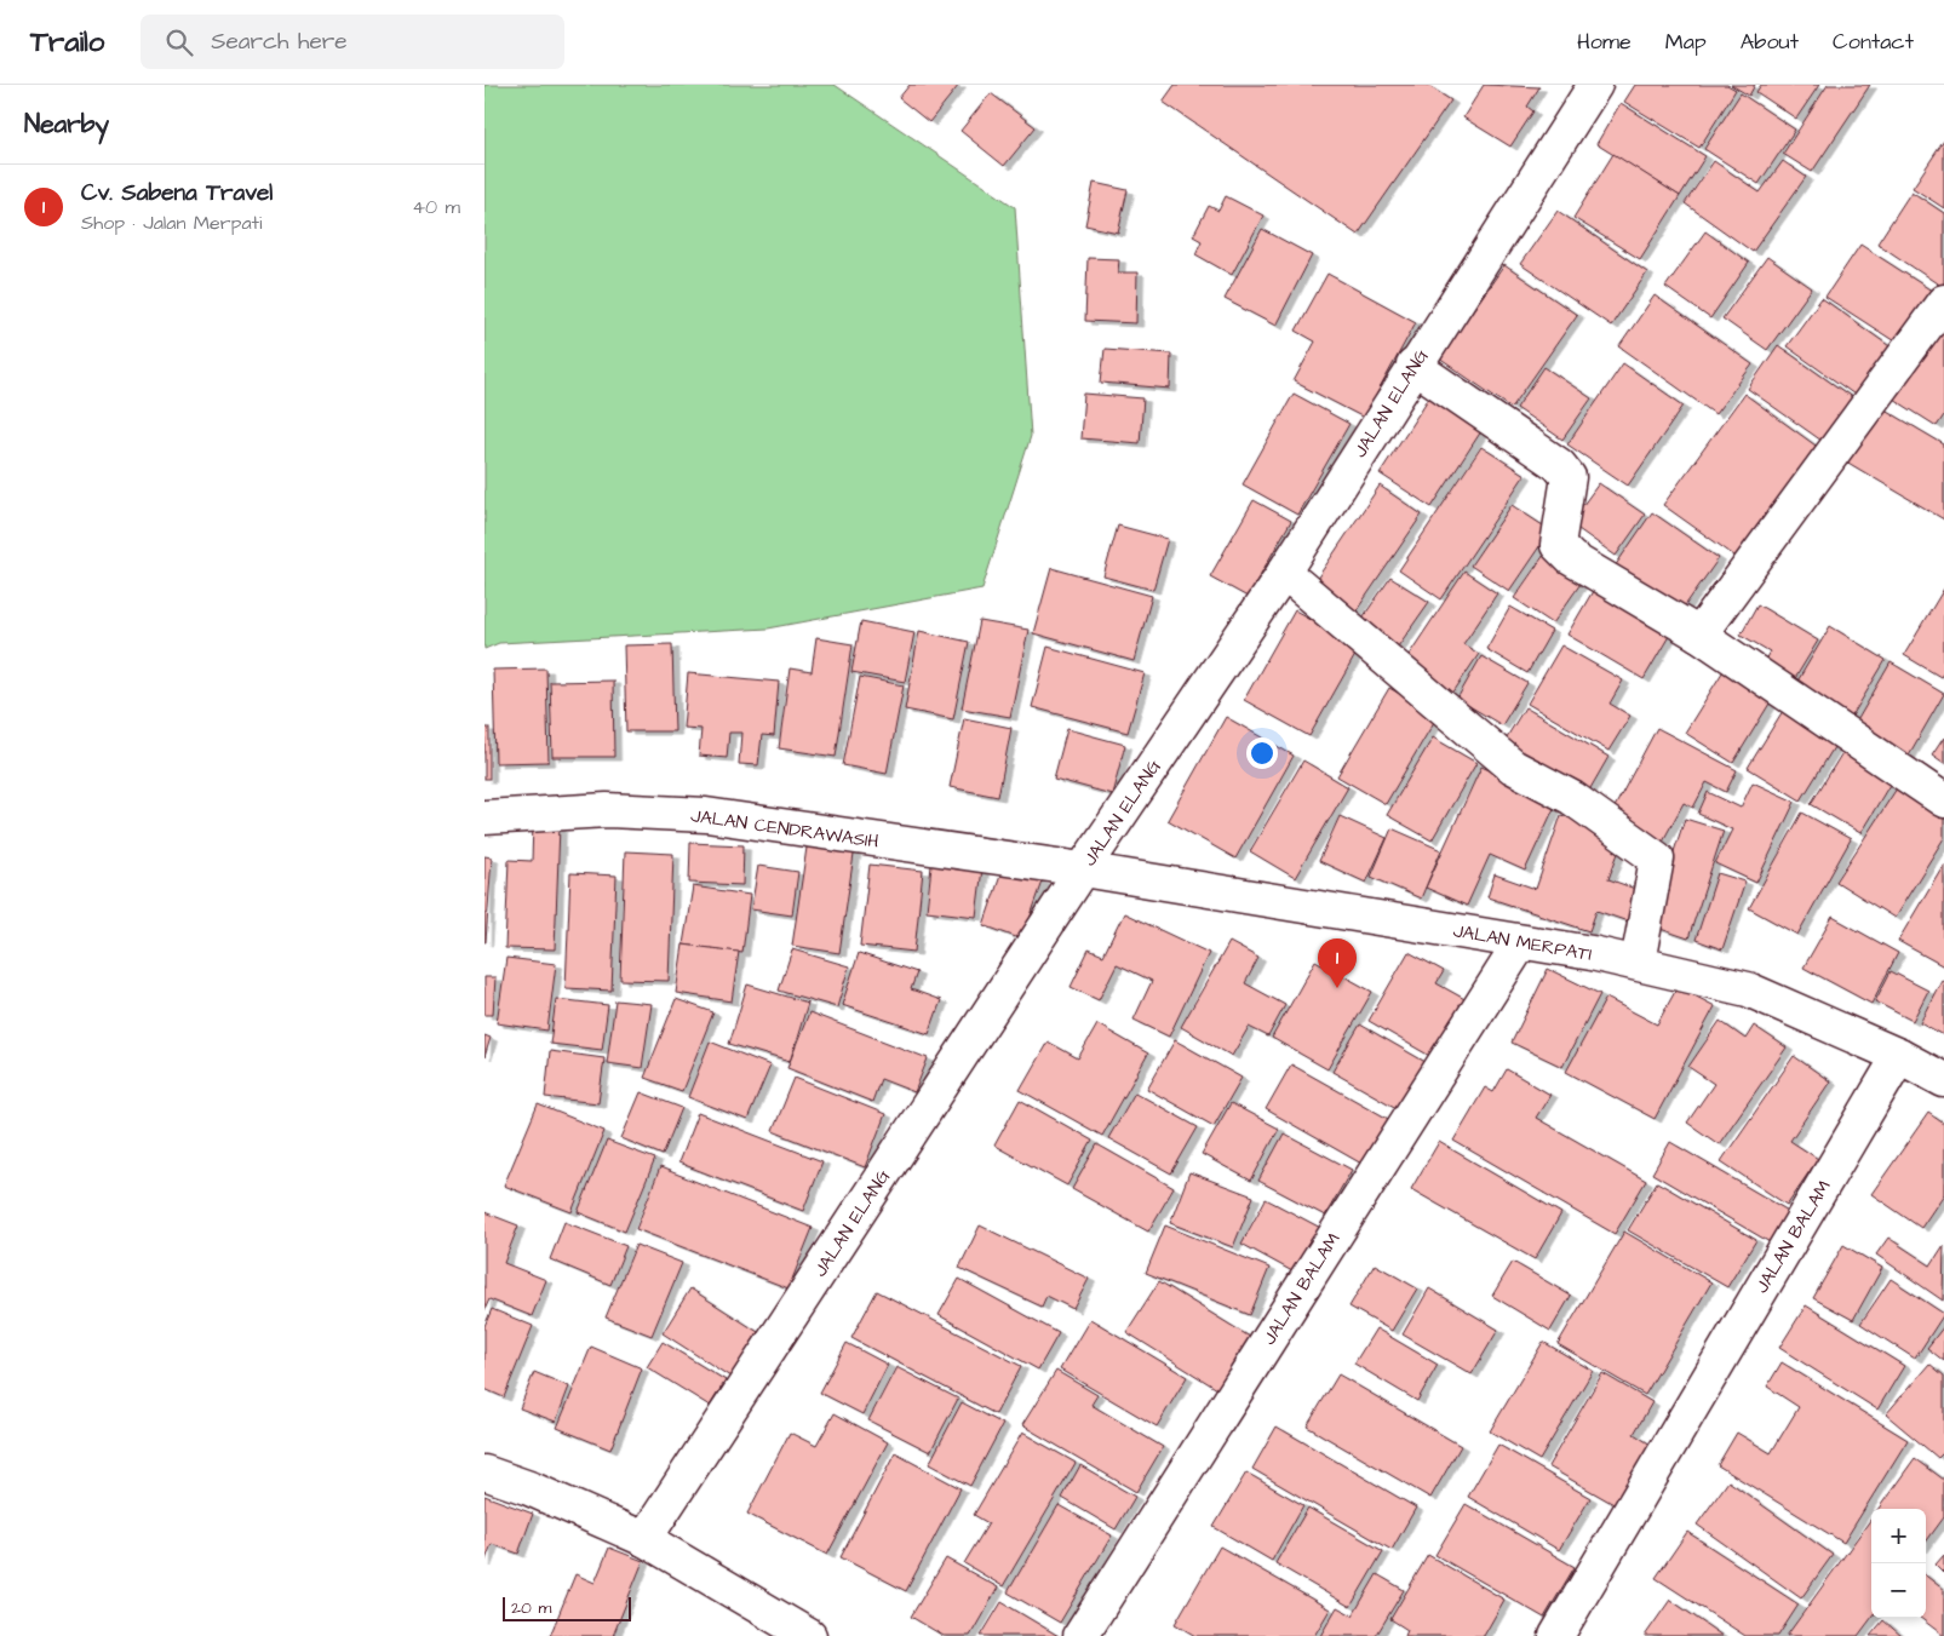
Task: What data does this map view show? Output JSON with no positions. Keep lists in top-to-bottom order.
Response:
{
  "streets": {
    "street": [
      "JALAN ELANG",
      "JALAN CENDRAWASIH",
      "JALAN MERPATI",
      "JALAN BALAM"
    ]
  },
  "crossings": [
    ["JALAN ELANG", "JALAN CENDRAWASIH"],
    ["JALAN ELANG", "JALAN MERPATI"],
    ["JALAN CENDRAWASIH", "JALAN MERPATI"],
    ["JALAN MERPATI", "JALAN BALAM"]
  ],
  "scale_bar": "20 m",
  "page": {
    "header": "Trailo",
    "search": "Search here",
    "nav": [
      "Home",
      "Map",
      "About",
      "Contact"
    ],
    "heading": "Nearby",
    "list": [
      {
        "mark": "1",
        "name": "Cv. Sabena Travel",
        "note": "Shop · Jalan Merpati",
        "value": "40 m"
      }
    ],
    "pins": "1",
    "map_buttons": ["+", "−"],
    "scale": "20 m"
  }
}
